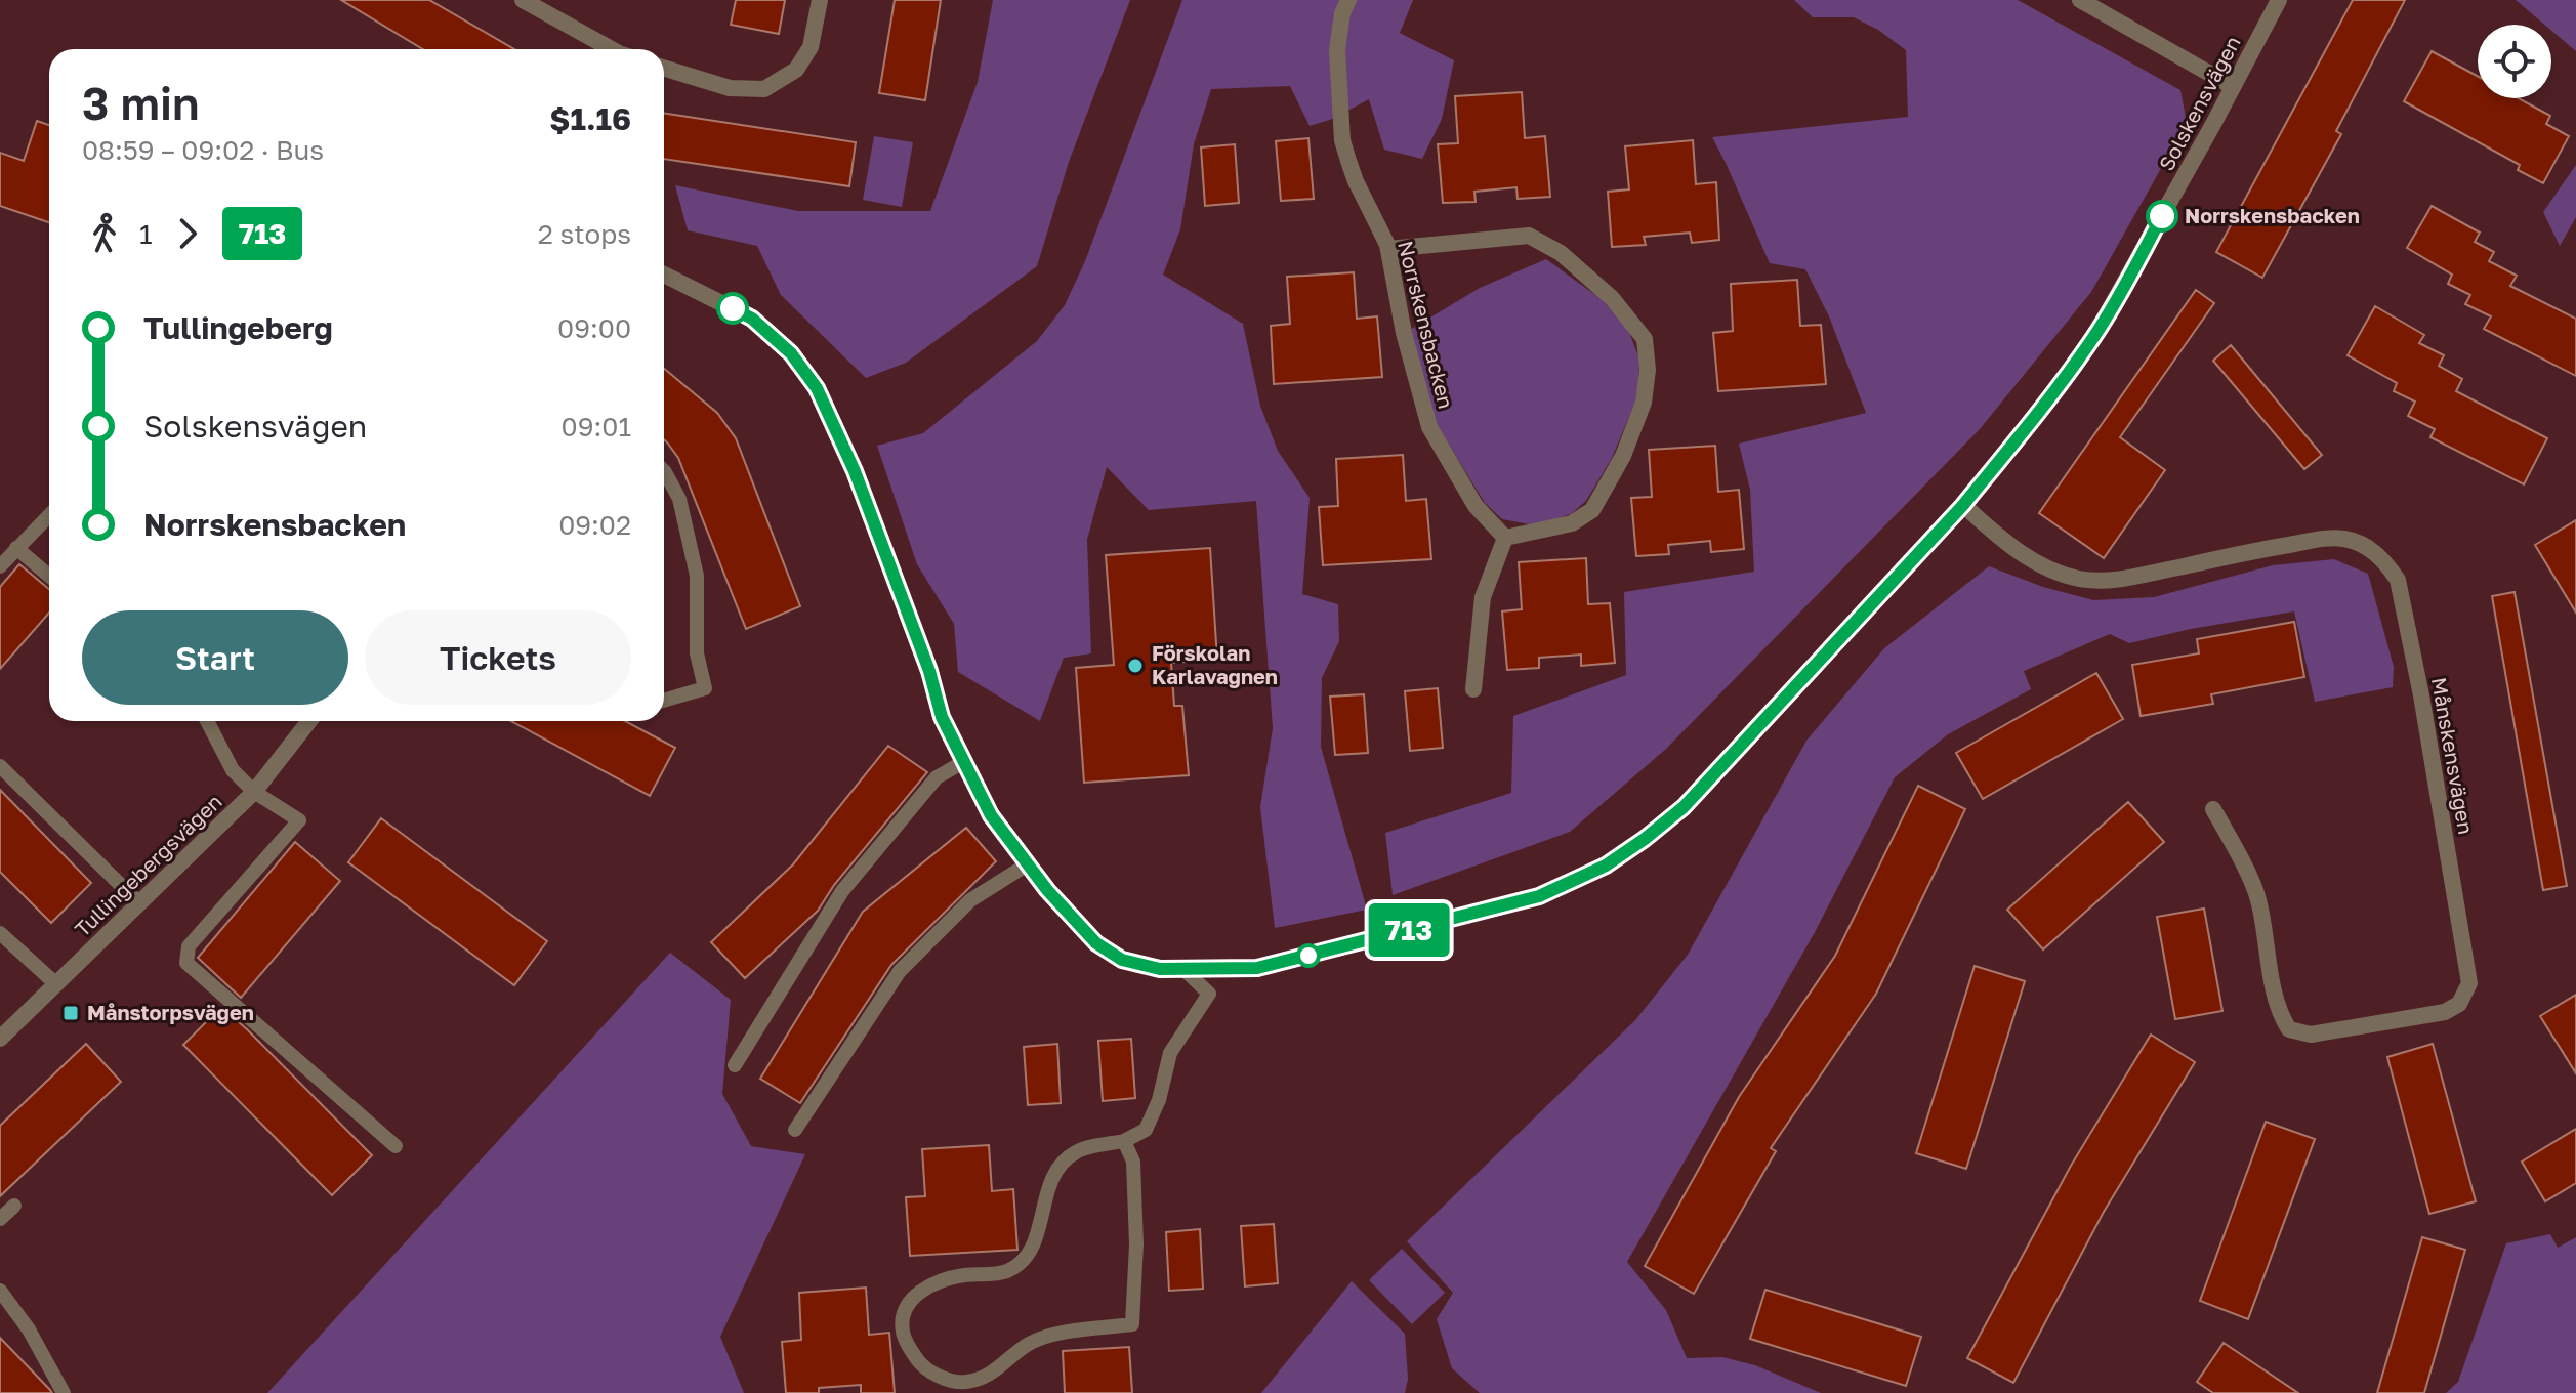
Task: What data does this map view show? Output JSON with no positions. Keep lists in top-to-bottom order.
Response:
{
  "streets": {
    "street": [
      "Solskensvägen",
      "Norrskensbacken",
      "Månskensvägen",
      "Tullingebergsvägen"
    ]
  },
  "crossings": [
    ["Solskensvägen", "Månskensvägen"]
  ],
  "places": {
    "other": ["Norrskensbacken", "Förskolan Karlavagnen"],
    "transit": ["Månstorpsvägen"]
  },
  "lines": ["bus line 713"],
  "page": {
    "on_map": "713",
    "heading": ["3 min", "08:59 – 09:02 · Bus", "$1.16"],
    "legs": ["1", "713", "2 stops"],
    "list": [
      {
        "name": "Tullingeberg",
        "value": "09:00"
      },
      {
        "name": "Solskensvägen",
        "value": "09:01"
      },
      {
        "name": "Norrskensbacken",
        "value": "09:02"
      }
    ],
    "buttons": ["Start", "Tickets"]
  }
}
